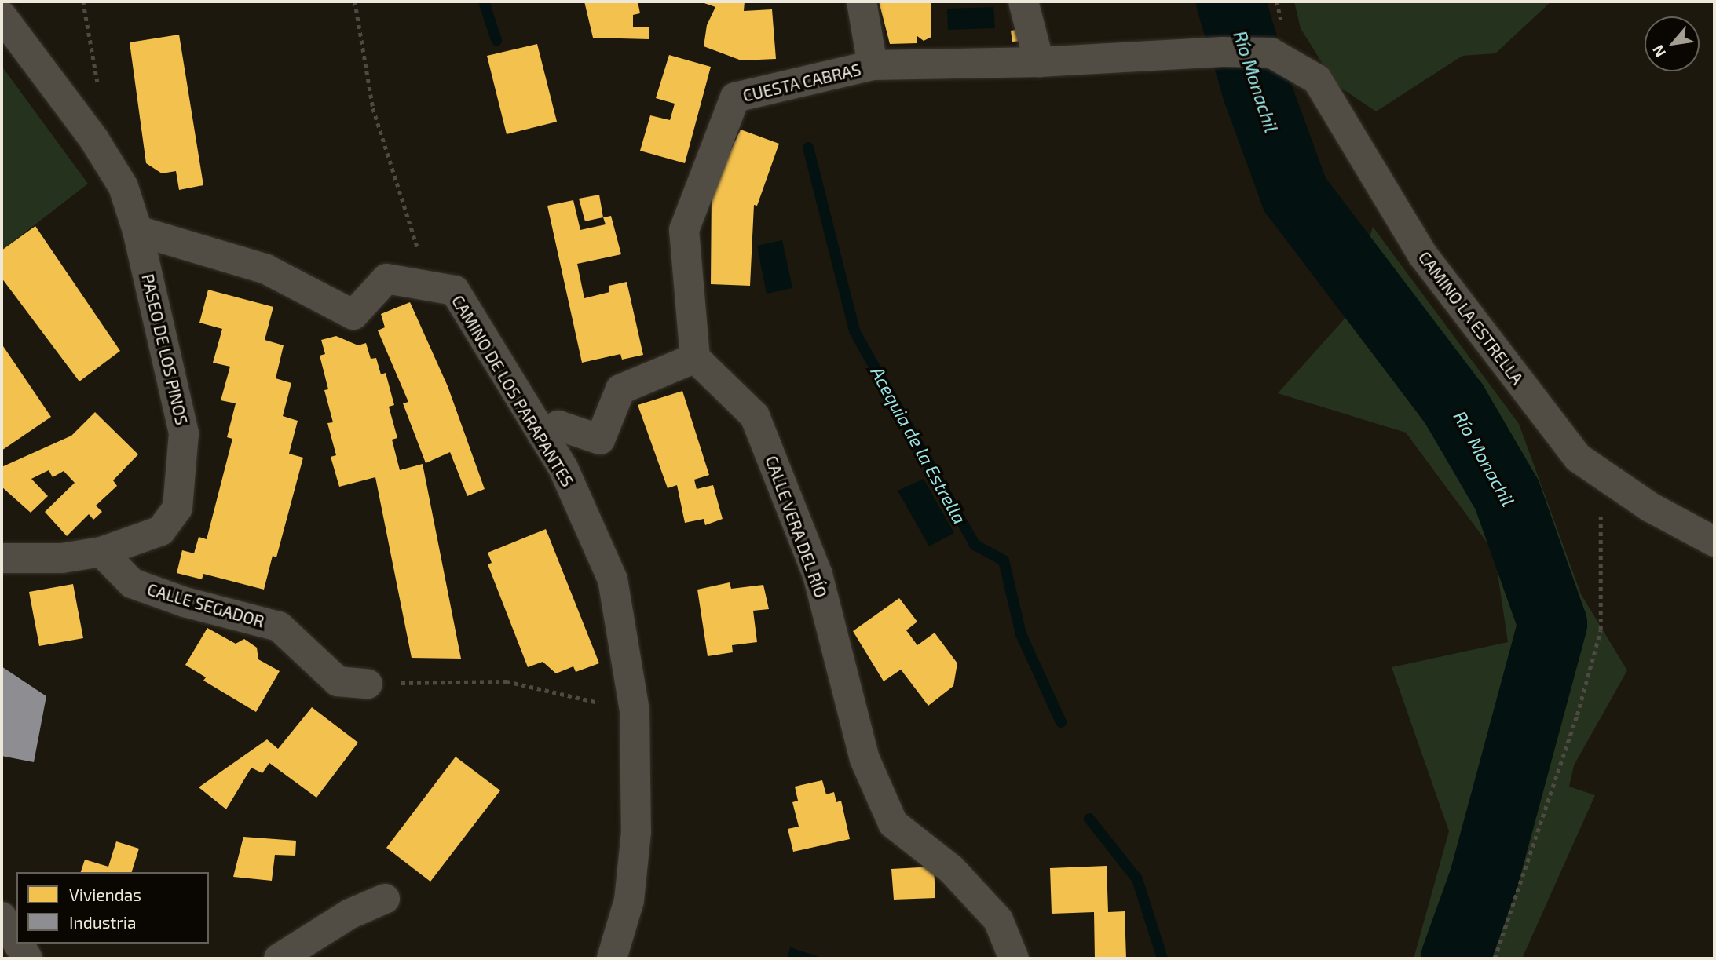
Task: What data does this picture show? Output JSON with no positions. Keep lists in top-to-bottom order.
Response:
{
  "streets": {
    "street": [
      "CUESTA CABRAS",
      "CAMINO LA ESTRELLA",
      "PASEO DE LOS PINOS",
      "CAMINO DE LOS PARAPANTES",
      "CALLE VERA DEL RÍO",
      "CALLE SEGADOR"
    ]
  },
  "crossings": [
    ["CUESTA CABRAS", "CAMINO LA ESTRELLA"],
    ["CUESTA CABRAS", "CALLE VERA DEL RÍO"],
    ["PASEO DE LOS PINOS", "CAMINO DE LOS PARAPANTES"],
    ["PASEO DE LOS PINOS", "CALLE SEGADOR"]
  ],
  "water": ["Río Monachil", "Acequia de la Estrella"],
  "legend": ["Viviendas", "Industria"],
  "north": "bottom left"
}
